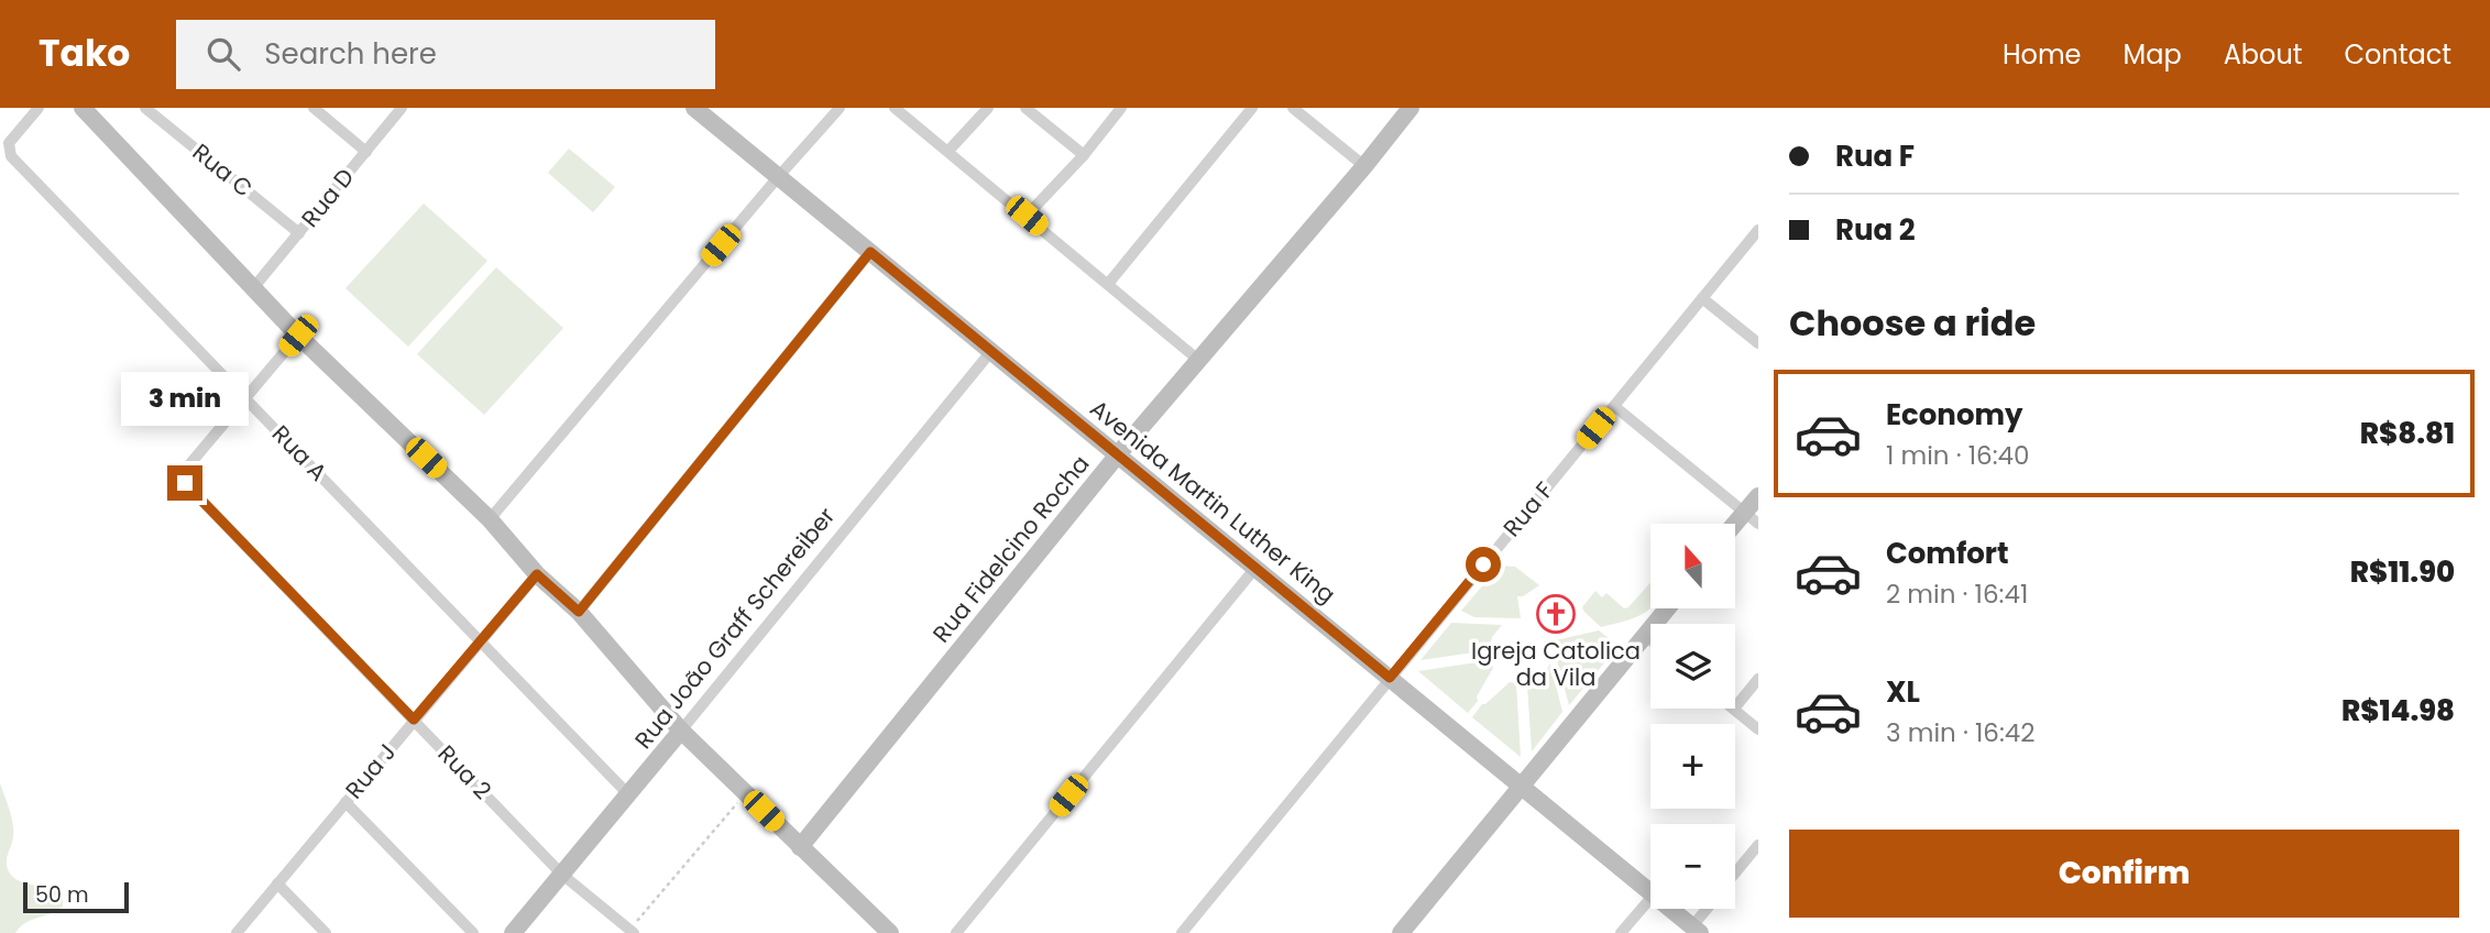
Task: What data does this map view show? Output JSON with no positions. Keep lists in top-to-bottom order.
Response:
{
  "streets": {
    "street": [
      "Rua C",
      "Rua D",
      "Rua A",
      "Avenida Martin Luther King",
      "Rua F",
      "Rua Fidelcino Rocha",
      "Rua João Graff Schereiber",
      "Rua J",
      "Rua 2"
    ]
  },
  "crossings": [
    ["Rua C", "Rua D"],
    ["Rua A", "Rua João Graff Schereiber"],
    ["Rua A", "Rua J"],
    ["Rua A", "Rua 2"],
    ["Avenida Martin Luther King", "Rua F"],
    ["Avenida Martin Luther King", "Rua Fidelcino Rocha"],
    ["Avenida Martin Luther King", "Rua João Graff Schereiber"],
    ["Rua João Graff Schereiber", "Rua 2"],
    ["Rua J", "Rua 2"]
  ],
  "places": {
    "church": ["Igreja Catolica da Vila"]
  },
  "scale_bar": "50 m",
  "north": "top",
  "page": {
    "header": "Tako",
    "search": "Search here",
    "nav": [
      "Home",
      "Map",
      "About",
      "Contact"
    ],
    "banner": ["Rua F", "Rua 2"],
    "heading": "Choose a ride",
    "list": [
      {
        "name": "Economy",
        "note": "1 min · 16:40",
        "value": "R$8.81"
      },
      {
        "name": "Comfort",
        "note": "2 min · 16:41",
        "value": "R$11.90"
      },
      {
        "name": "XL",
        "note": "3 min · 16:42",
        "value": "R$14.98"
      }
    ],
    "bubble": "3 min",
    "map_buttons": ["+", "−"],
    "buttons": "Confirm",
    "scale": "50 m"
  }
}
